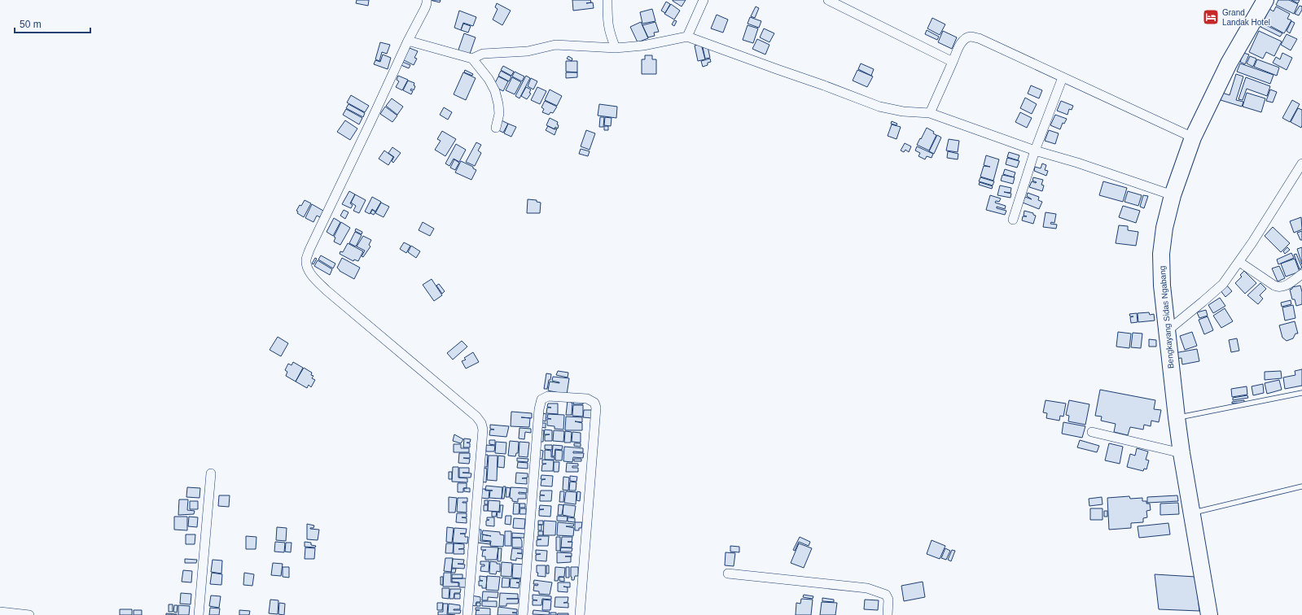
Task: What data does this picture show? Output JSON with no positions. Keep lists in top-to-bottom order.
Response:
{
  "streets": {
    "highway": ["Bengkayang Sidas Ngabang"]
  },
  "places": {
    "hotel": ["Grand Landak Hotel"]
  },
  "scale_bar": "50 m"
}
